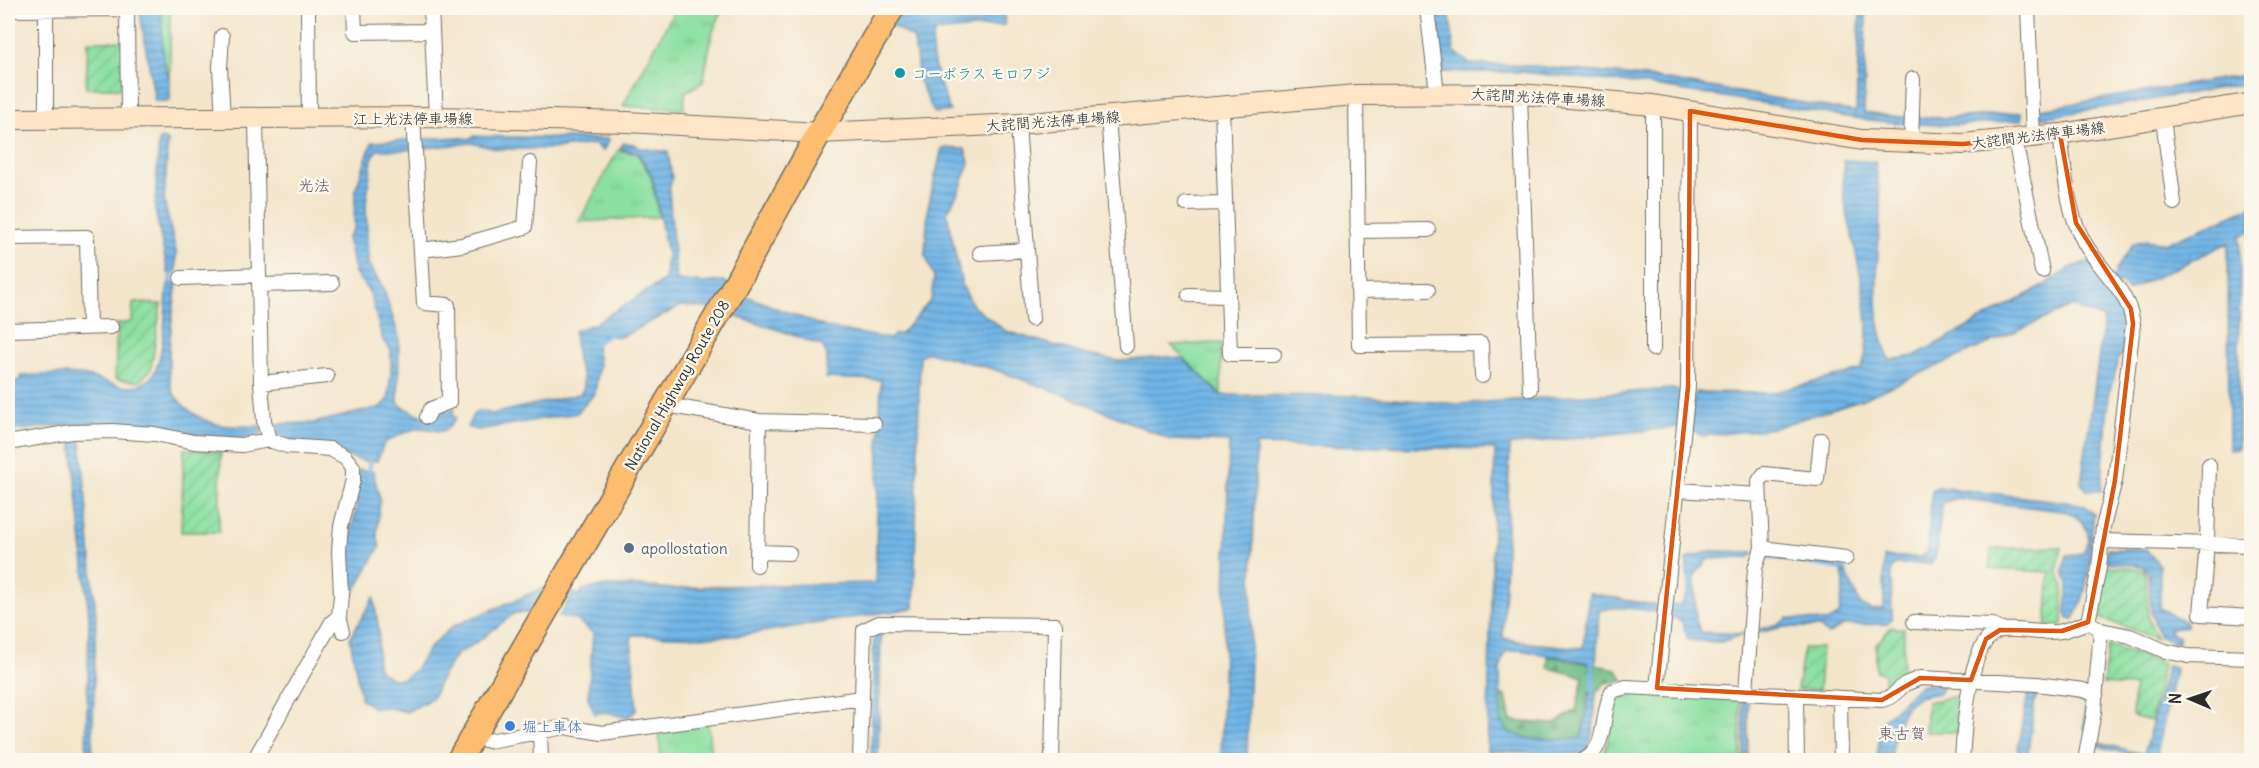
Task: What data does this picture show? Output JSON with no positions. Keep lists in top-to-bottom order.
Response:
{
  "streets": {
    "highway": ["National Highway Route 208"],
    "main road": ["大詫間光法停車場線", "江上光法停車場線"]
  },
  "crossings": [
    ["大詫間光法停車場線", "江上光法停車場線"],
    ["大詫間光法停車場線", "National Highway Route 208"],
    ["江上光法停車場線", "National Highway Route 208"]
  ],
  "districts": ["光法", "東古賀"],
  "places": ["コーポラス モロフジ", "apollostation", "堀上車体"],
  "north": "left"
}
